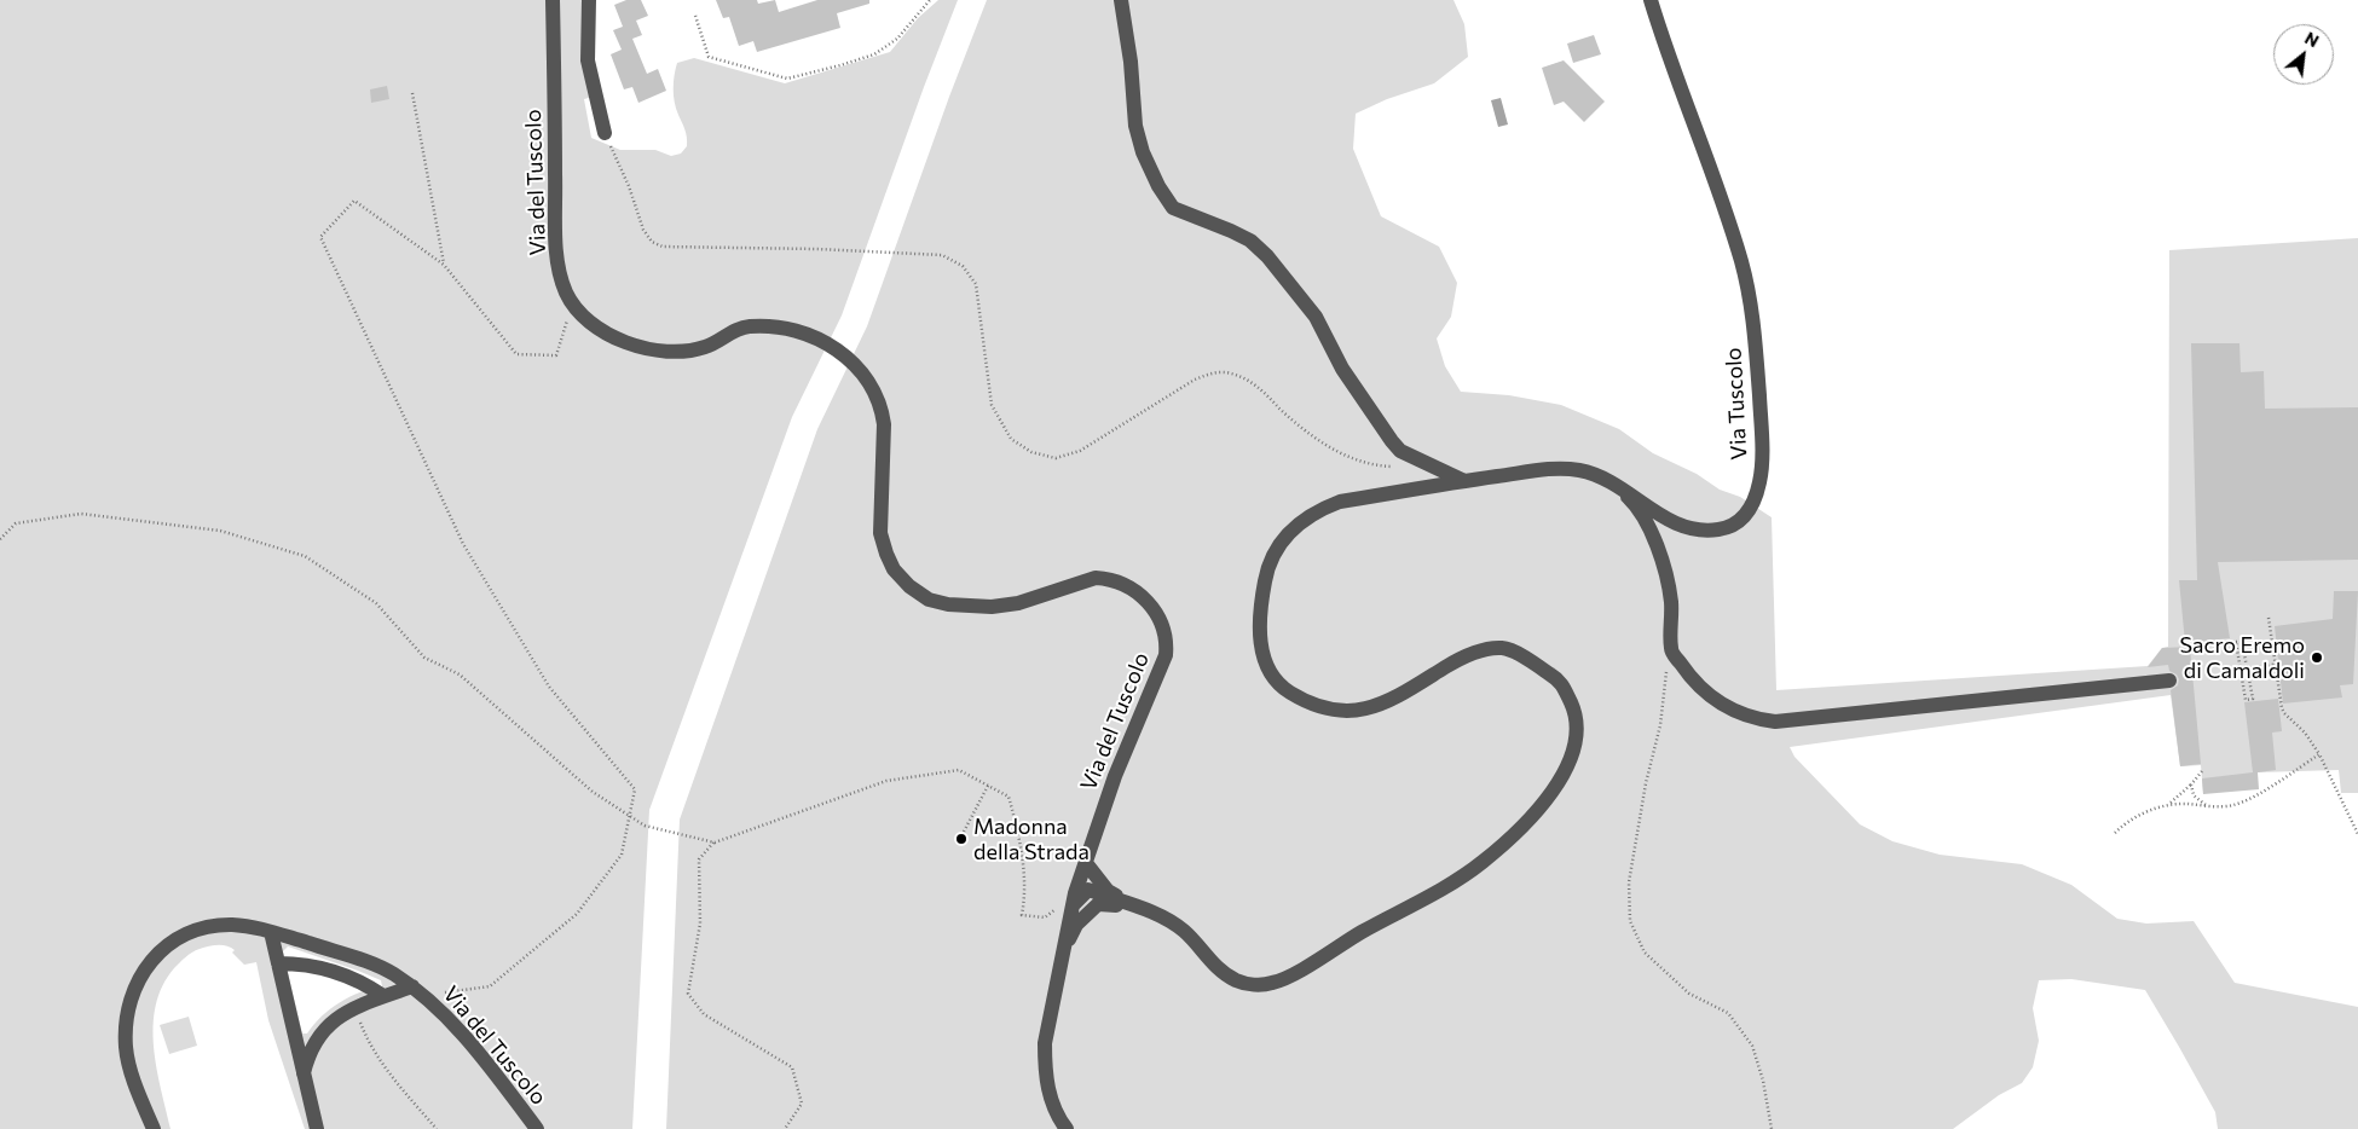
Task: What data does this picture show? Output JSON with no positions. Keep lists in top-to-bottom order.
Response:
{
  "streets": {
    "street": ["Via del Tuscolo", "Via Tuscolo"]
  },
  "places": ["Sacro Eremo di Camaldoli", "Madonna della Strada"],
  "north": "top right"
}
